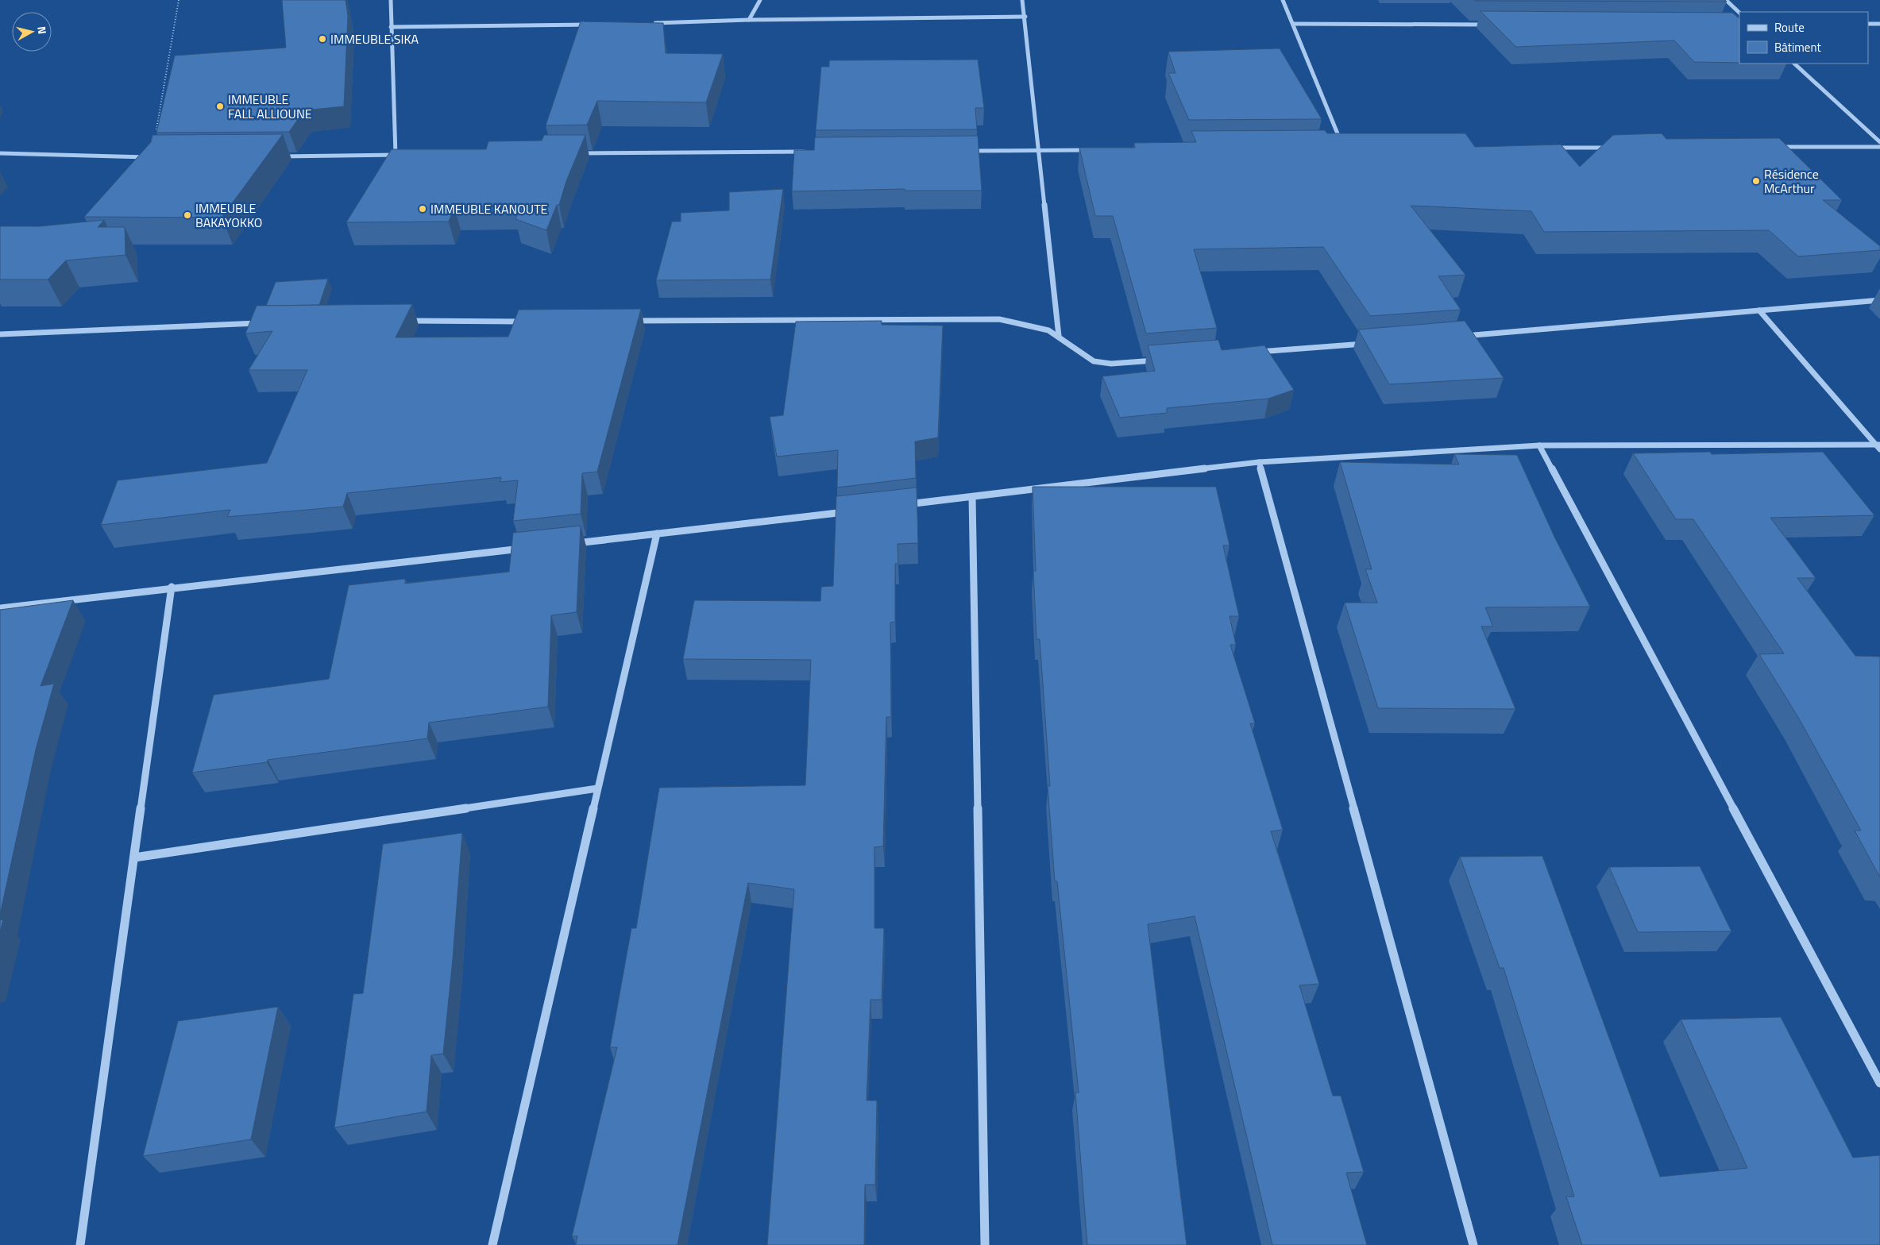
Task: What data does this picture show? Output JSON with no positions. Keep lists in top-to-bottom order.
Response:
{
  "places": [
    "IMMEUBLE SIKA",
    "IMMEUBLE FALL ALLIOUNE",
    "Résidence McArthur",
    "IMMEUBLE KANOUTE",
    "IMMEUBLE BAKAYOKKO"
  ],
  "legend": ["Route", "Bâtiment"],
  "north": "right"
}
